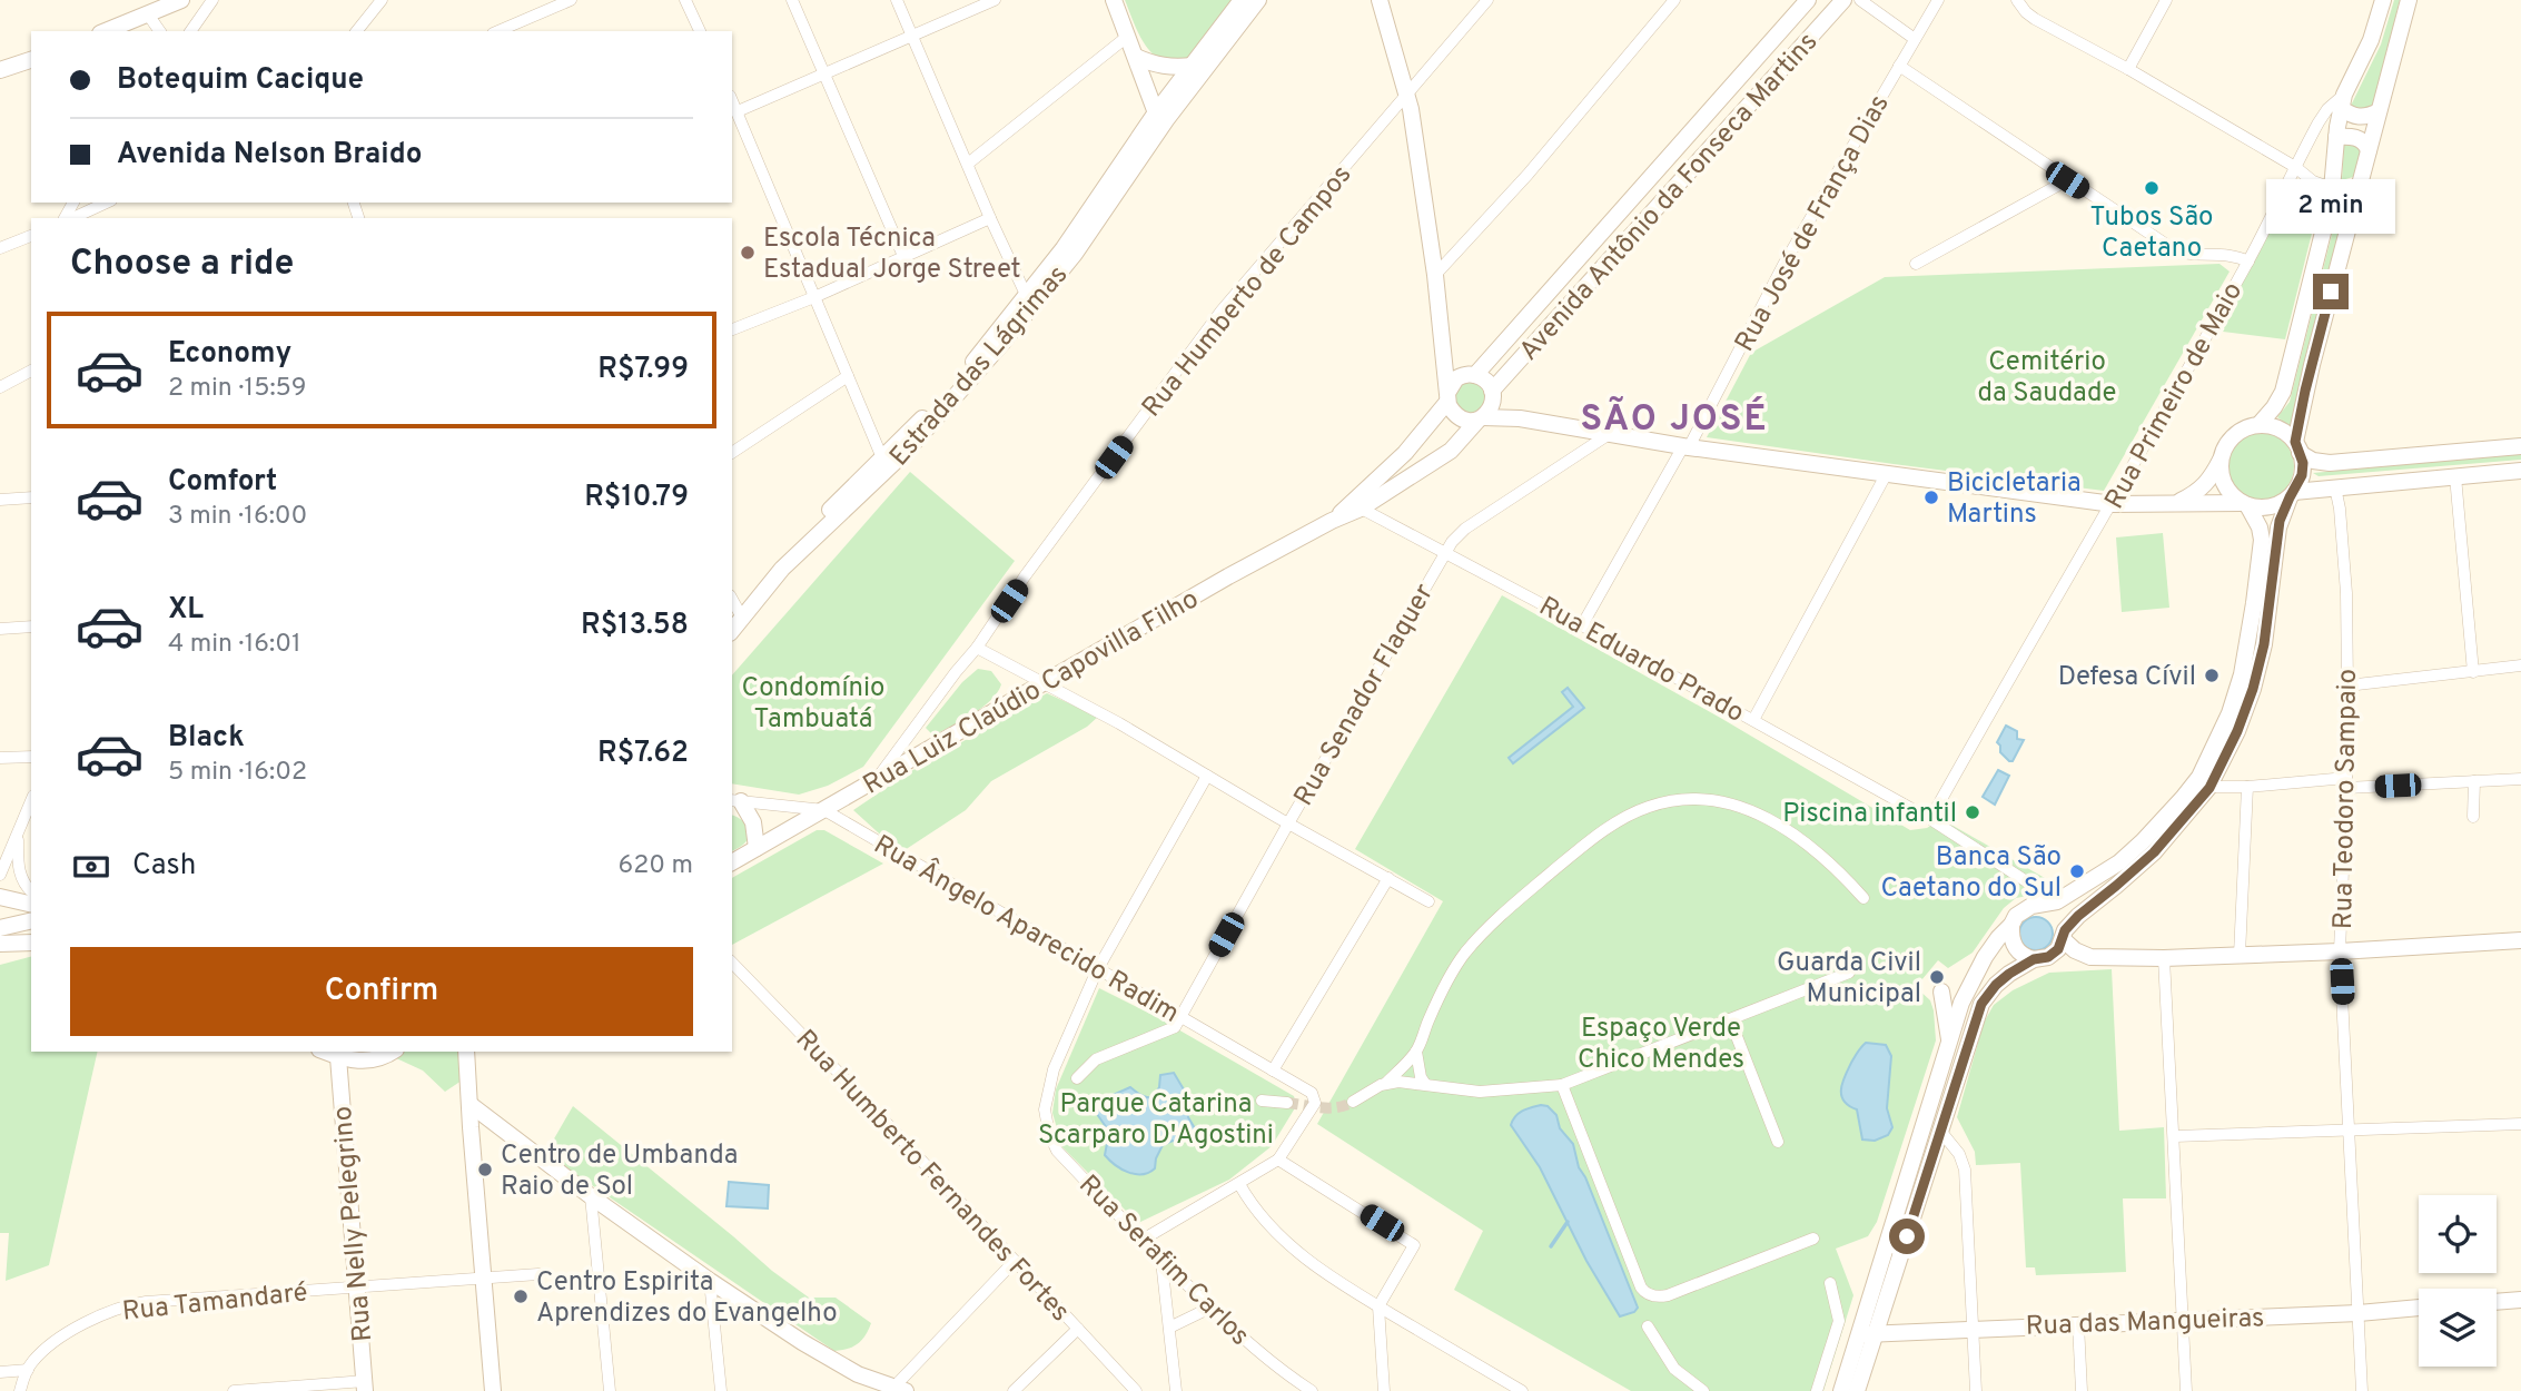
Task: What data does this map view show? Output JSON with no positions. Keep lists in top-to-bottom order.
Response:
{
  "streets": {
    "street": [
      "Avenida Antônio da Fonseca Martins",
      "Rua José de França Dias",
      "Rua Humberto de Campos",
      "Estrada das Lágrimas",
      "Rua Primeiro de Maio",
      "Rua Eduardo Prado",
      "Rua Luiz Claúdio Capovilla Filho",
      "Rua Senador Flaquer",
      "Rua Teodoro Sampaio",
      "Rua Ângelo Aparecido Radim",
      "Rua Humberto Fernandes Fortes",
      "Rua Nelly Pelegrino",
      "Rua Serafim Carlos",
      "Rua Tamandaré",
      "Rua das Mangueiras"
    ]
  },
  "crossings": [
    ["Avenida Antônio da Fonseca Martins", "Rua Luiz Claúdio Capovilla Filho"],
    ["Rua José de França Dias", "Rua Eduardo Prado"],
    ["Rua Humberto de Campos", "Rua Luiz Claúdio Capovilla Filho"],
    ["Rua Primeiro de Maio", "Rua Eduardo Prado"],
    ["Rua Eduardo Prado", "Rua Luiz Claúdio Capovilla Filho"],
    ["Rua Eduardo Prado", "Rua Senador Flaquer"],
    ["Rua Luiz Claúdio Capovilla Filho", "Rua Ângelo Aparecido Radim"],
    ["Rua Senador Flaquer", "Rua Ângelo Aparecido Radim"],
    ["Rua Teodoro Sampaio", "Rua das Mangueiras"],
    ["Rua Ângelo Aparecido Radim", "Rua Serafim Carlos"],
    ["Rua Nelly Pelegrino", "Rua Tamandaré"]
  ],
  "districts": ["SÃO JOSÉ"],
  "parks": [
    "Cemitério da Saudade",
    "Condomínio Tambuatá",
    "Espaço Verde Chico Mendes",
    "Parque Catarina Scarparo D'Agostini"
  ],
  "places": [
    "Tubos São Caetano",
    "Escola Técnica Estadual Jorge Street",
    "Bicicletaria Martins",
    "Defesa Cívil",
    "Piscina infantil",
    "Banca São Caetano do Sul",
    "Guarda Civil Municipal",
    "Centro de Umbanda Raio de Sol",
    "Centro Espirita Aprendizes do Evangelho"
  ],
  "page": {
    "banner": ["Botequim Cacique", "Avenida Nelson Braido"],
    "bubble": "2 min",
    "heading": "Choose a ride",
    "list": [
      {
        "name": "Economy",
        "note": "2 min · 15:59",
        "value": "R$7.99"
      },
      {
        "name": "Comfort",
        "note": "3 min · 16:00",
        "value": "R$10.79"
      },
      {
        "name": "XL",
        "note": "4 min · 16:01",
        "value": "R$13.58"
      },
      {
        "name": "Black",
        "note": "5 min · 16:02",
        "value": "R$7.62"
      }
    ],
    "pay": ["Cash", "620 m"],
    "buttons": "Confirm"
  }
}
